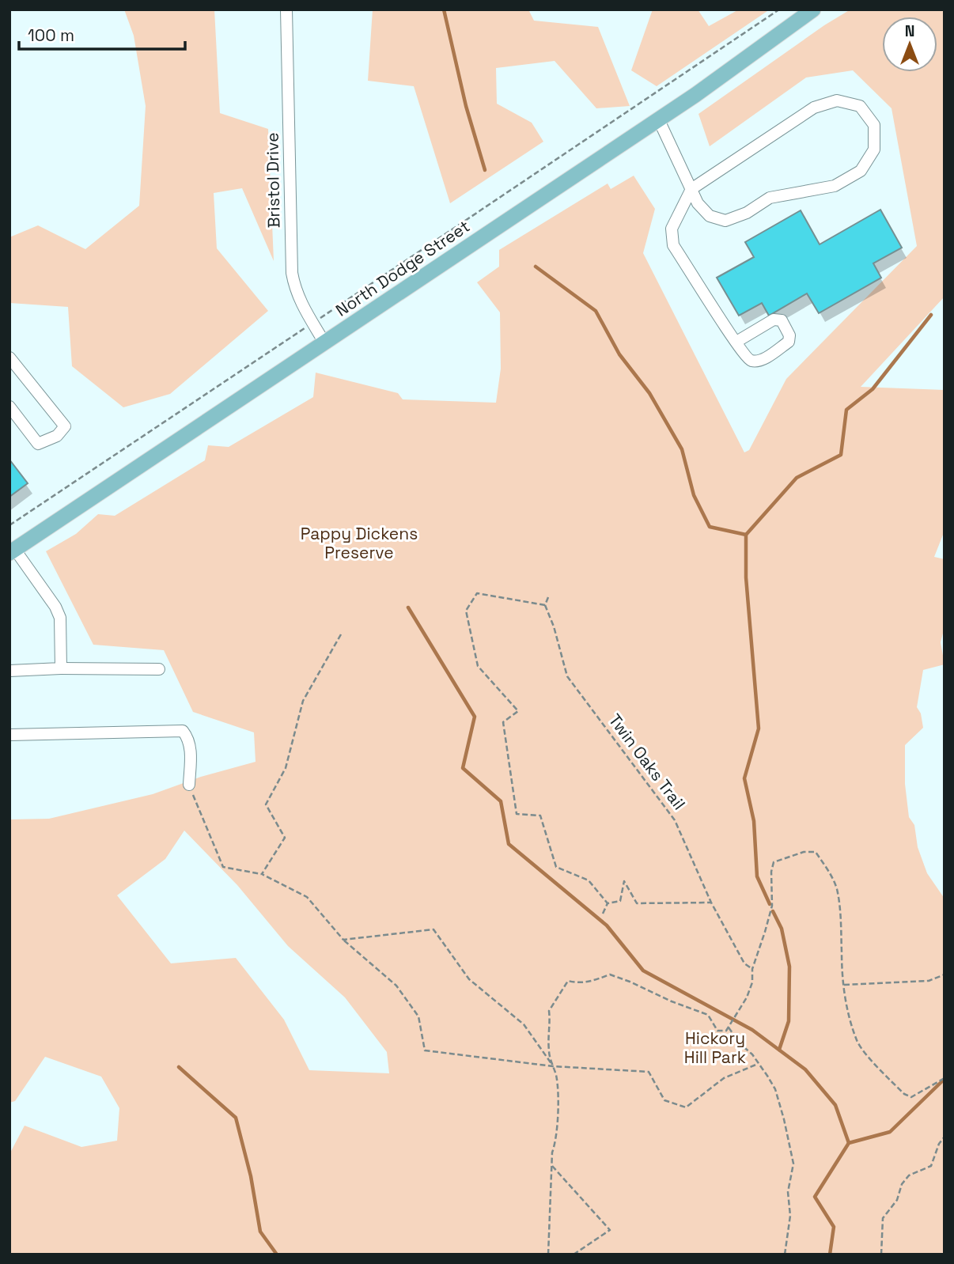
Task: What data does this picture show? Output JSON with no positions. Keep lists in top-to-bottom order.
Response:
{
  "streets": {
    "main road": ["North Dodge Street"],
    "street": ["Bristol Drive"],
    "path": ["Twin Oaks Trail"]
  },
  "crossings": [
    ["Bristol Drive", "North Dodge Street"]
  ],
  "parks": ["Pappy Dickens Preserve", "Hickory Hill Park"],
  "scale_bar": "100 m",
  "north": "top"
}
